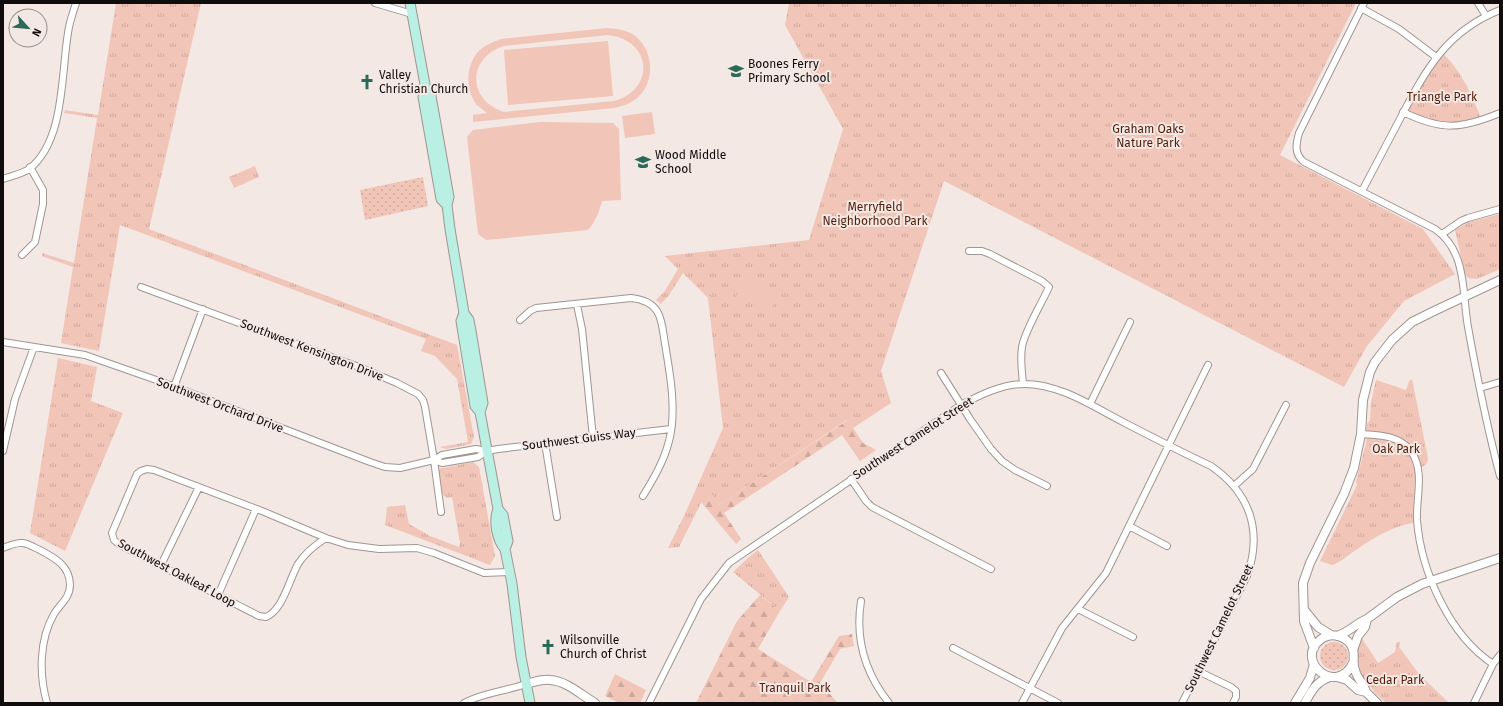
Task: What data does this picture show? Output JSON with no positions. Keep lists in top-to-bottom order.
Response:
{
  "streets": {
    "street": [
      "Southwest Kensington Drive",
      "Southwest Orchard Drive",
      "Southwest Camelot Street",
      "Southwest Guiss Way",
      "Southwest Oakleaf Loop"
    ]
  },
  "crossings": [
    ["Southwest Kensington Drive", "Southwest Orchard Drive"],
    ["Southwest Orchard Drive", "Southwest Guiss Way"]
  ],
  "parks": [
    "Triangle Park",
    "Graham Oaks Nature Park",
    "Merryfield Neighborhood Park",
    "Oak Park",
    "Cedar Park",
    "Tranquil Park"
  ],
  "places": {
    "school or university": ["Boones Ferry Primary School", "Wood Middle School"],
    "church": ["Valley Christian Church", "Wilsonville Church of Christ"]
  },
  "north": "bottom right"
}
